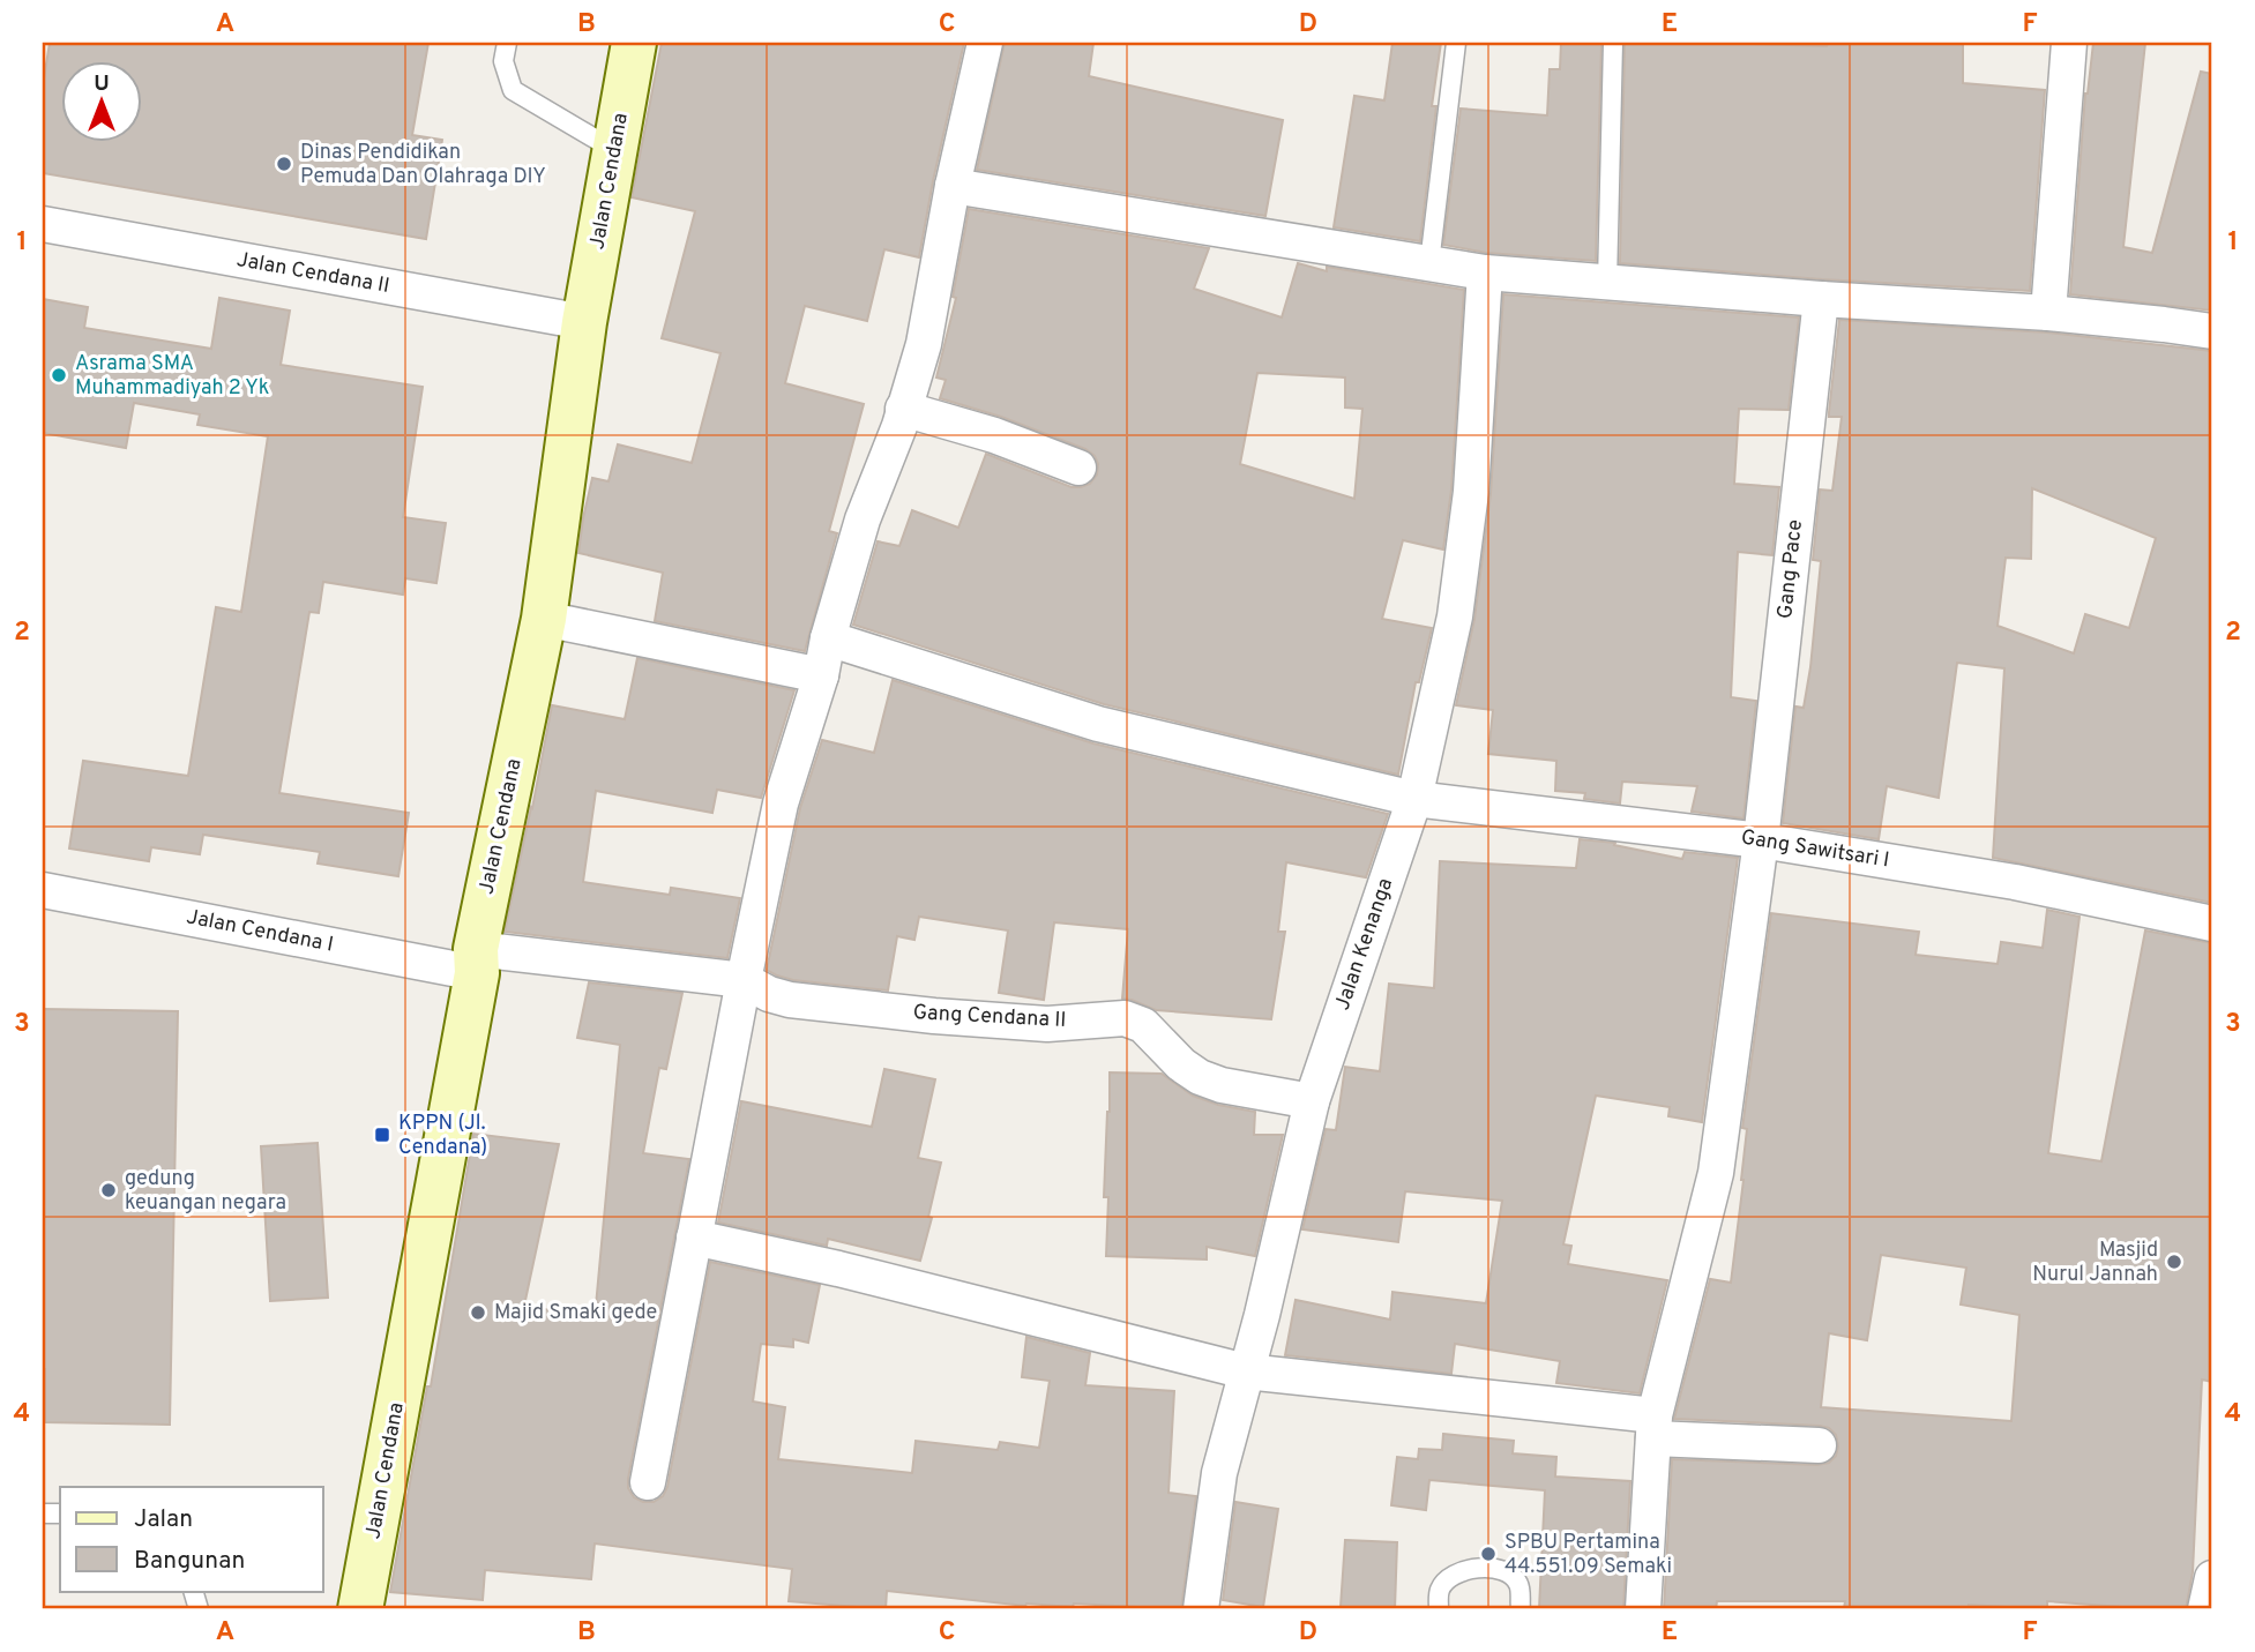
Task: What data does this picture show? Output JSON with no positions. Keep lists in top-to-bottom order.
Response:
{
  "streets": {
    "main road": ["Jalan Cendana"],
    "street": [
      "Jalan Cendana II",
      "Gang Pace",
      "Gang Sawitsari I",
      "Jalan Cendana I",
      "Jalan Kenanga",
      "Gang Cendana II"
    ]
  },
  "crossings": [
    ["Jalan Cendana", "Jalan Cendana II"],
    ["Jalan Cendana", "Jalan Cendana I"],
    ["Gang Pace", "Gang Sawitsari I"],
    ["Gang Sawitsari I", "Jalan Kenanga"],
    ["Jalan Cendana I", "Gang Cendana II"],
    ["Jalan Kenanga", "Gang Cendana II"]
  ],
  "places": {
    "other": [
      "Dinas Pendidikan Pemuda Dan Olahraga DIY",
      "Asrama SMA Muhammadiyah 2 Yk",
      "gedung keuangan negara",
      "Masjid Nurul Jannah",
      "Majid Smaki gede",
      "SPBU Pertamina 44.551.09 Semaki"
    ],
    "transit": ["KPPN (Jl. Cendana)"]
  },
  "legend": ["Jalan", "Bangunan"],
  "north": "top",
  "grid": {
    "columns": [
      "A",
      "B",
      "C",
      "D",
      "E",
      "F"
    ],
    "rows": [
      "1",
      "2",
      "3",
      "4"
    ]
  }
}
